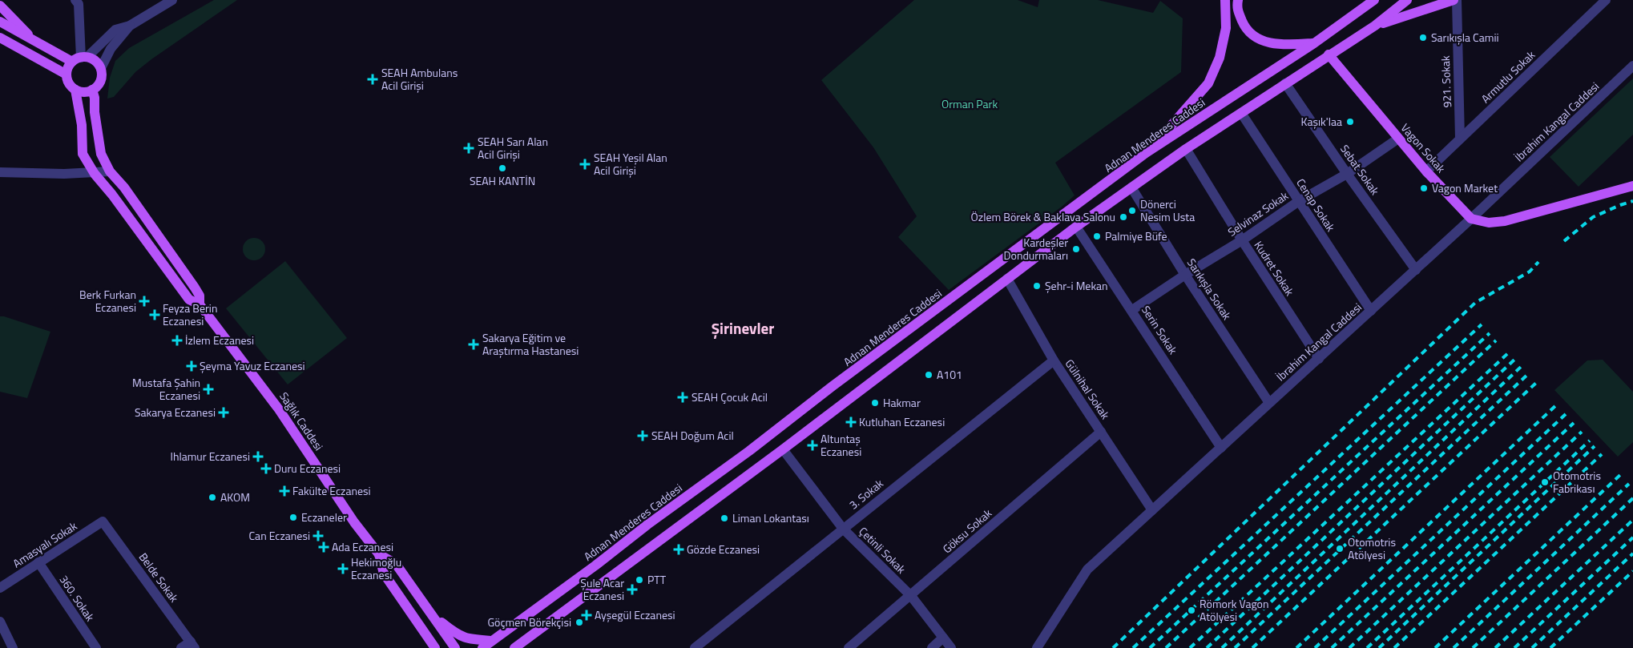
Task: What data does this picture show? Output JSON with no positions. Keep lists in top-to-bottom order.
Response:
{
  "streets": {
    "main road": ["Adnan Menderes Caddesi", "Vagon Sokak", "Sağlık Caddesi"],
    "street": [
      "Armutlu Sokak",
      "921. Sokak",
      "İbrahim Kangal Caddesi",
      "Sebat Sokak",
      "Cenap Sokak",
      "Selvinaz Sokak",
      "Kudret Sokak",
      "Sarıkışla Sokak",
      "Serin Sokak",
      "Gülnihal Sokak",
      "3. Sokak",
      "Göksu Sokak",
      "Amasyalı Sokak",
      "Çetinli Sokak",
      "Belde Sokak",
      "360. Sokak"
    ]
  },
  "crossings": [
    ["Armutlu Sokak", "921. Sokak"],
    ["Armutlu Sokak", "Vagon Sokak"],
    ["İbrahim Kangal Caddesi", "Vagon Sokak"],
    ["İbrahim Kangal Caddesi", "Sebat Sokak"],
    ["İbrahim Kangal Caddesi", "Cenap Sokak"],
    ["İbrahim Kangal Caddesi", "Kudret Sokak"],
    ["İbrahim Kangal Caddesi", "Sarıkışla Sokak"],
    ["İbrahim Kangal Caddesi", "Serin Sokak"],
    ["İbrahim Kangal Caddesi", "Gülnihal Sokak"],
    ["Vagon Sokak", "Selvinaz Sokak"],
    ["Sebat Sokak", "Selvinaz Sokak"],
    ["Cenap Sokak", "Selvinaz Sokak"],
    ["Selvinaz Sokak", "Kudret Sokak"],
    ["Selvinaz Sokak", "Sarıkışla Sokak"],
    ["Selvinaz Sokak", "Serin Sokak"],
    ["Gülnihal Sokak", "3. Sokak"],
    ["Gülnihal Sokak", "Göksu Sokak"],
    ["3. Sokak", "Çetinli Sokak"],
    ["Göksu Sokak", "Çetinli Sokak"],
    ["Amasyalı Sokak", "Belde Sokak"],
    ["Amasyalı Sokak", "360. Sokak"]
  ],
  "districts": ["Şirinevler"],
  "parks": ["Orman Park"],
  "places": {
    "other": [
      "Sarıkışla Camii",
      "Kaşık'laa",
      "SEAH KANTİN",
      "Vagon Market",
      "Dönerci Nesim Usta",
      "Özlem Börek & Baklava Salonu",
      "Palmiye Büfe",
      "Kardeşler Dondurmaları",
      "Şehr-i Mekan",
      "A101",
      "Hakmar",
      "Otomotris Fabrikası",
      "AKOM",
      "Eczaneler",
      "Liman Lokantası",
      "Otomotris Atölyesi",
      "PTT",
      "Römork Vagon Atölyesi",
      "Göçmen Börekçisi"
    ],
    "health": [
      "SEAH Ambulans Acil Girişi",
      "SEAH Sarı Alan Acil Girişi",
      "SEAH Yeşil Alan Acil Girişi",
      "Berk Furkan Eczanesi",
      "Feyza Berin Eczanesi",
      "İzlem Eczanesi",
      "Sakarya Eğitim ve Araştırma Hastanesi",
      "Şeyma Yavuz Eczanesi",
      "Mustafa Şahin Eczanesi",
      "SEAH Çocuk Acil",
      "Sakarya Eczanesi",
      "Kutluhan Eczanesi",
      "SEAH Doğum Acil",
      "Altuntaş Eczanesi",
      "Ihlamur Eczanesi",
      "Duru Eczanesi",
      "Fakülte Eczanesi",
      "Can Eczanesi",
      "Ada Eczanesi",
      "Gözde Eczanesi",
      "Hekimoğlu Eczanesi",
      "Şule Acar Eczanesi",
      "Ayşegül Eczanesi"
    ]
  }
}
